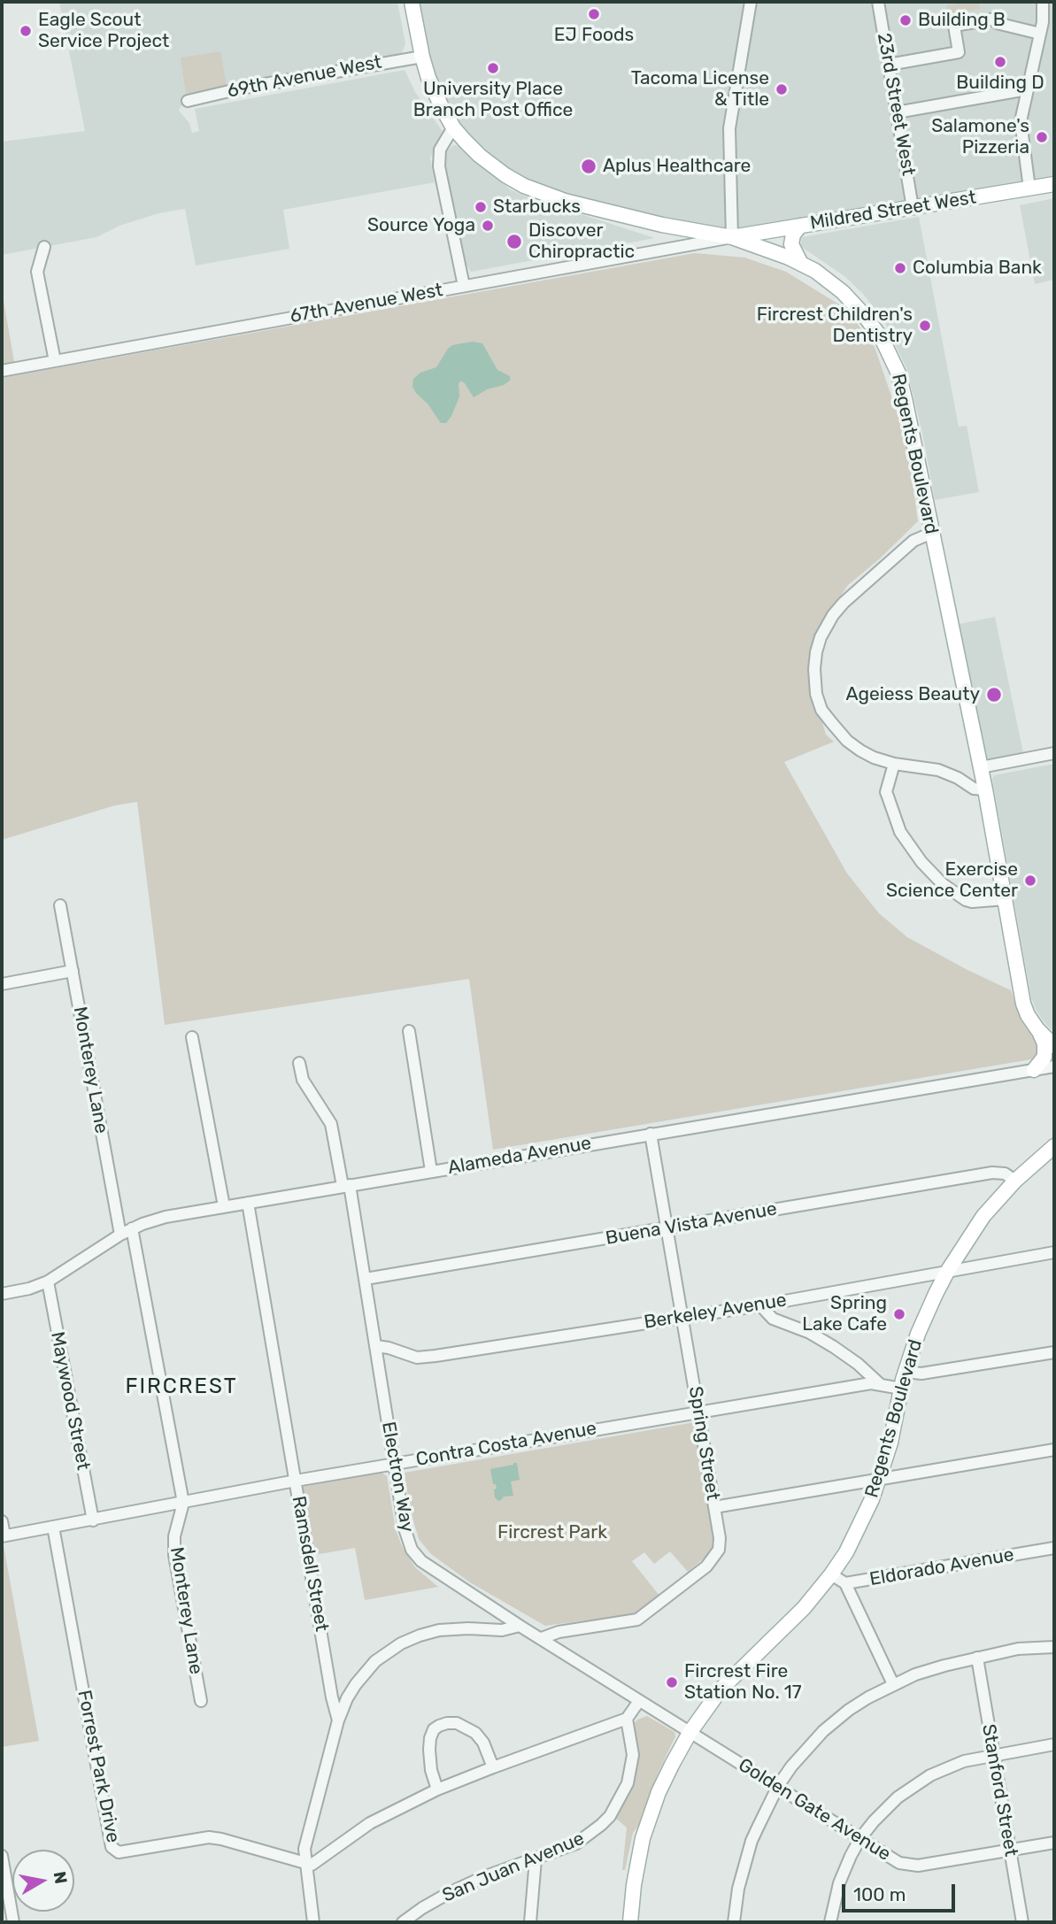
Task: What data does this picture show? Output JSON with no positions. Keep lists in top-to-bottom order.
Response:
{
  "streets": {
    "main road": ["Mildred Street West", "Regents Boulevard"],
    "street": [
      "69th Avenue West",
      "23rd Street West",
      "67th Avenue West",
      "Monterey Lane",
      "Alameda Avenue",
      "Buena Vista Avenue",
      "Berkeley Avenue",
      "Maywood Street",
      "Spring Street",
      "Contra Costa Avenue",
      "Electron Way",
      "Ramsdell Street",
      "Eldorado Avenue",
      "Forrest Park Drive",
      "Stanford Street",
      "Golden Gate Avenue",
      "San Juan Avenue"
    ]
  },
  "crossings": [
    ["69th Avenue West", "Regents Boulevard"],
    ["23rd Street West", "Mildred Street West"],
    ["Mildred Street West", "67th Avenue West"],
    ["Mildred Street West", "Regents Boulevard"],
    ["67th Avenue West", "Regents Boulevard"],
    ["Regents Boulevard", "Buena Vista Avenue"],
    ["Regents Boulevard", "Berkeley Avenue"],
    ["Regents Boulevard", "Contra Costa Avenue"],
    ["Regents Boulevard", "Electron Way"],
    ["Regents Boulevard", "Eldorado Avenue"],
    ["Regents Boulevard", "Golden Gate Avenue"],
    ["Monterey Lane", "Alameda Avenue"],
    ["Monterey Lane", "Contra Costa Avenue"],
    ["Alameda Avenue", "Maywood Street"],
    ["Alameda Avenue", "Spring Street"],
    ["Alameda Avenue", "Electron Way"],
    ["Alameda Avenue", "Ramsdell Street"],
    ["Buena Vista Avenue", "Spring Street"],
    ["Buena Vista Avenue", "Electron Way"],
    ["Berkeley Avenue", "Spring Street"],
    ["Berkeley Avenue", "Electron Way"],
    ["Maywood Street", "Contra Costa Avenue"],
    ["Spring Street", "Contra Costa Avenue"],
    ["Spring Street", "Electron Way"],
    ["Contra Costa Avenue", "Electron Way"],
    ["Contra Costa Avenue", "Ramsdell Street"],
    ["Contra Costa Avenue", "Forrest Park Drive"],
    ["Electron Way", "Golden Gate Avenue"],
    ["Ramsdell Street", "Forrest Park Drive"],
    ["Stanford Street", "Golden Gate Avenue"]
  ],
  "districts": ["FIRCREST"],
  "parks": ["Fircrest Park"],
  "places": [
    "EJ Foods",
    "Building B",
    "Eagle Scout Service Project",
    "Building D",
    "University Place Branch Post Office",
    "Tacoma License & Title",
    "Salamone's Pizzeria",
    "Aplus Healthcare",
    "Starbucks",
    "Source Yoga",
    "Discover Chiropractic",
    "Columbia Bank",
    "Fircrest Children's Dentistry",
    "Ageiess Beauty",
    "Exercise Science Center",
    "Spring Lake Cafe",
    "Fircrest Fire Station No. 17"
  ],
  "scale_bar": "100 m",
  "north": "right"
}
